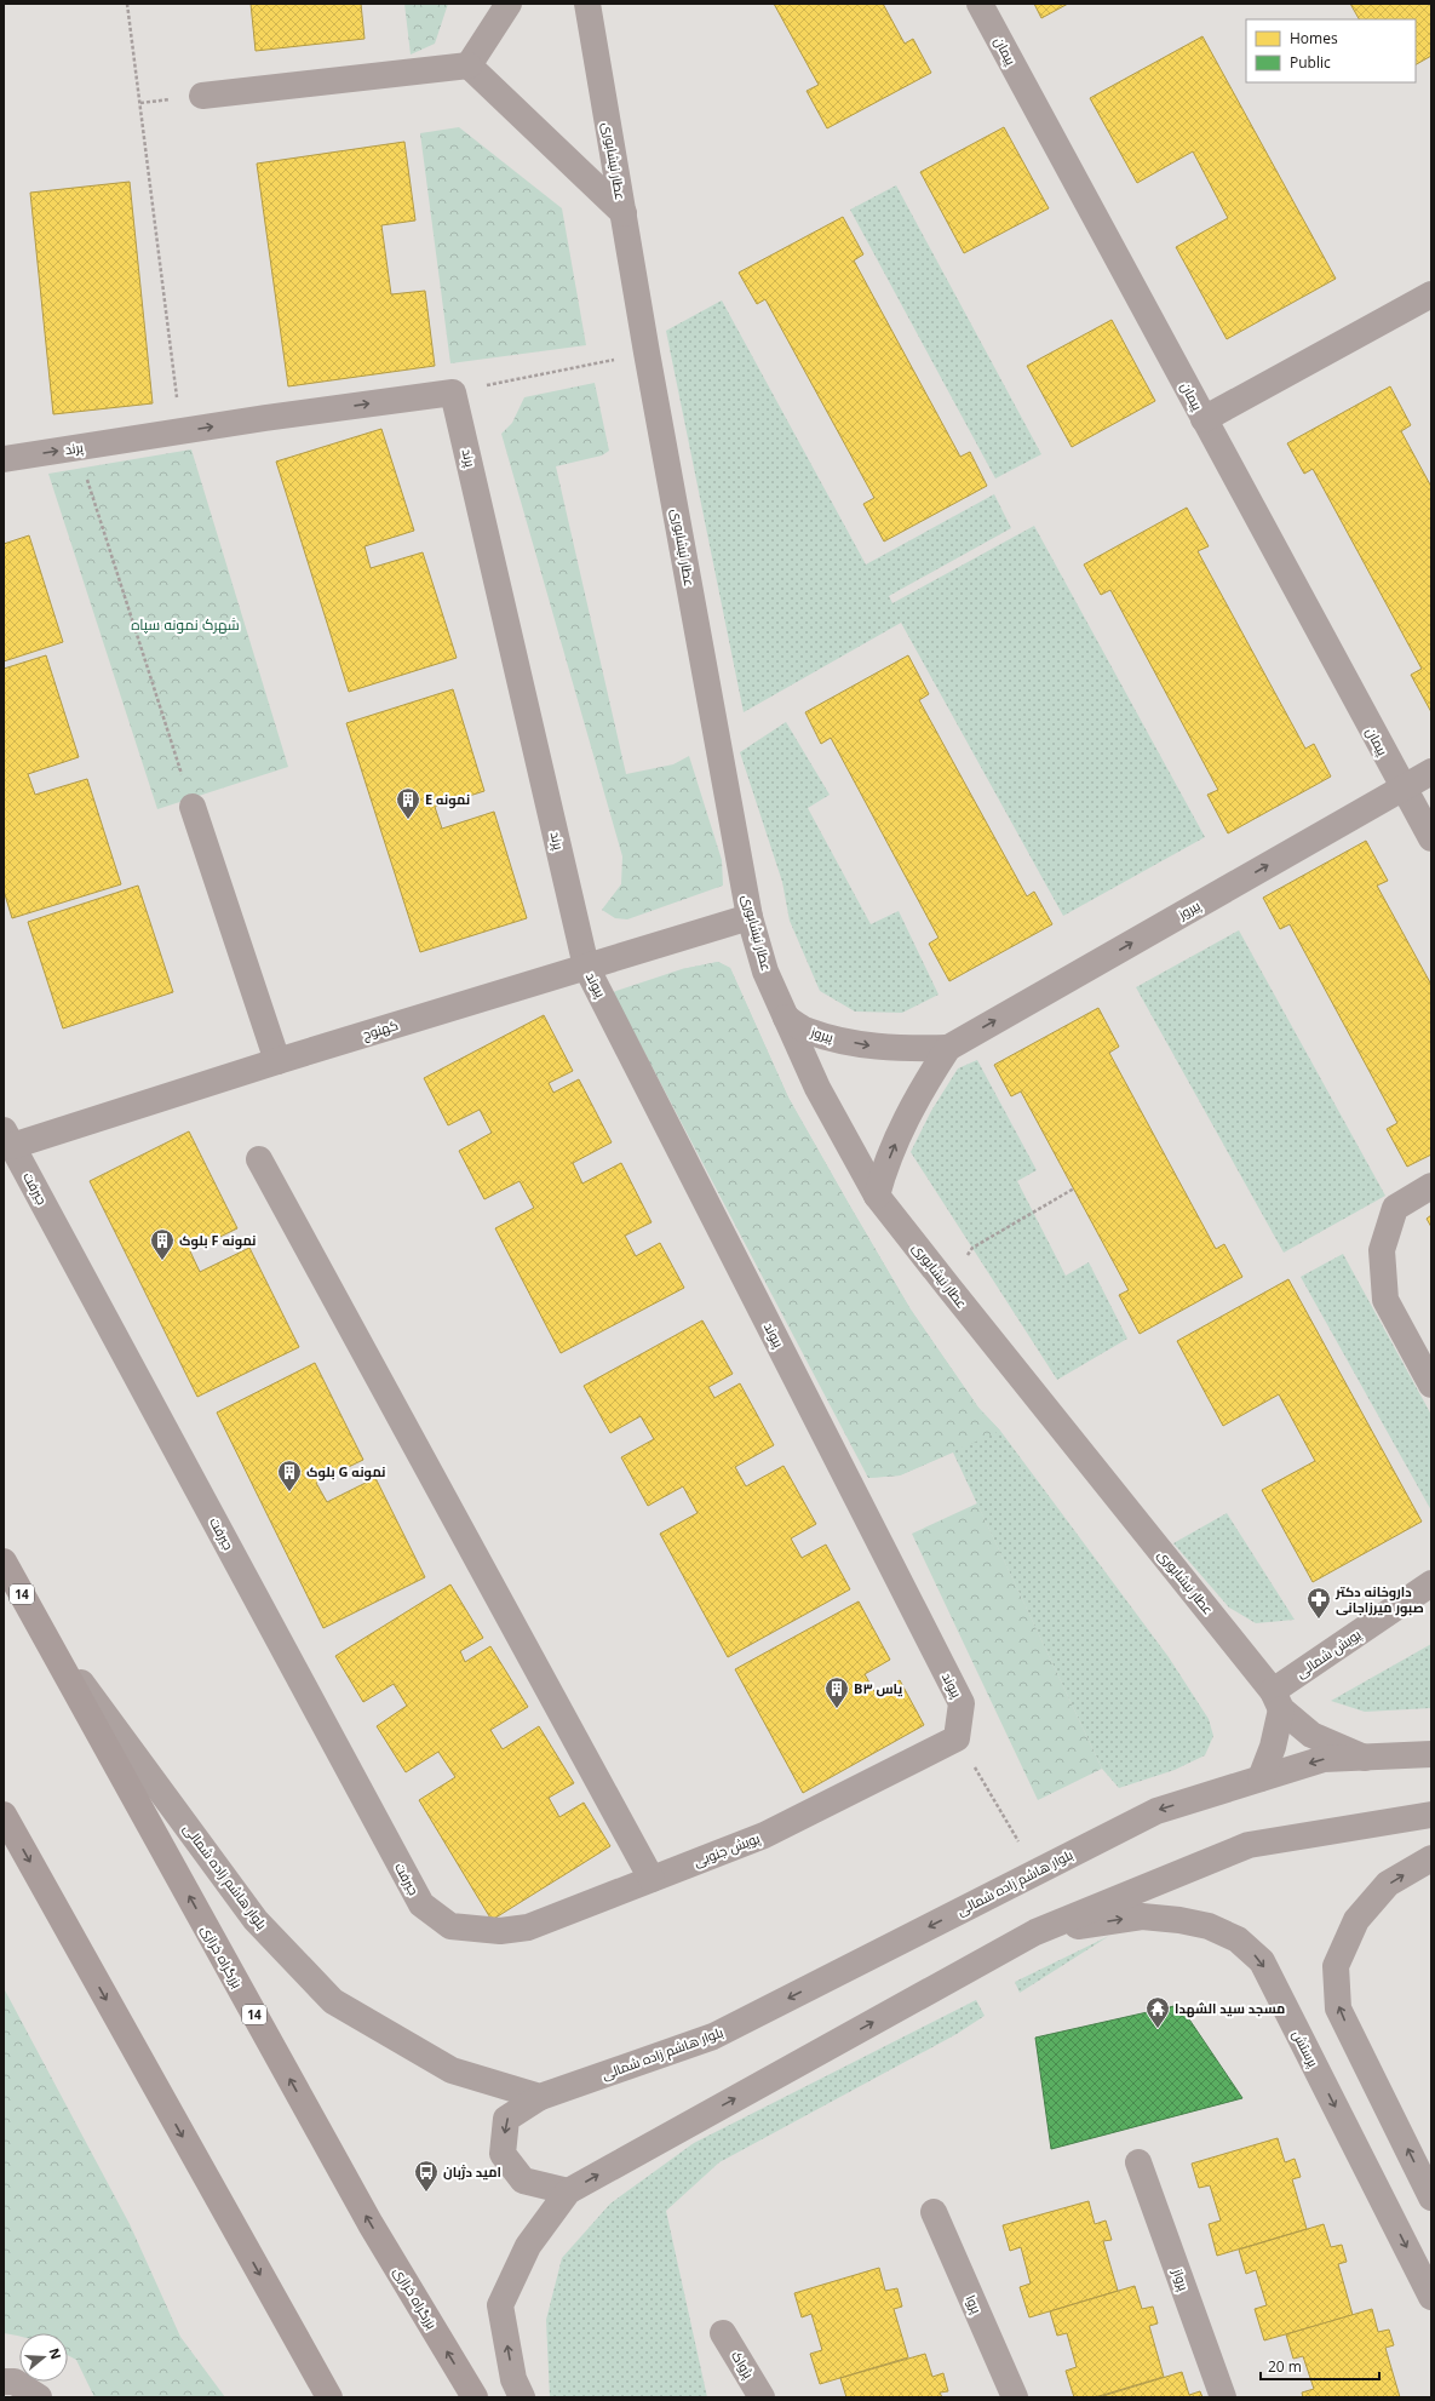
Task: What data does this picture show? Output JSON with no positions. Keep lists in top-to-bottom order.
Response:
{
  "streets": {
    "highway": ["14", "بزرگراه خرازی"],
    "street": [
      "پیمان",
      "عطار نیشابوری",
      "پرند",
      "پیروز",
      "پیوند",
      "كهنوج",
      "جيرفت",
      "پویش شمالی",
      "پویش جنوبی",
      "بلوار هاشم زاده شمالی",
      "پرستش",
      "پرواز",
      "پروا",
      "پژواک"
    ]
  },
  "crossings": [
    ["پیمان", "پیروز"],
    ["عطار نیشابوری", "پیروز"],
    ["عطار نیشابوری", "كهنوج"],
    ["عطار نیشابوری", "پویش شمالی"],
    ["عطار نیشابوری", "بلوار هاشم زاده شمالی"],
    ["پرند", "پیوند"],
    ["پرند", "كهنوج"],
    ["پیوند", "كهنوج"],
    ["پیوند", "پویش جنوبی"],
    ["كهنوج", "جيرفت"],
    ["جيرفت", "پویش جنوبی"],
    ["بلوار هاشم زاده شمالی", "بزرگراه خرازی"]
  ],
  "one_way": ["پرند", "پیروز", "پرستش"],
  "districts": ["شهرک نمونه سپاه"],
  "places": {
    "building": [
      "E نمونه",
      "بلوک F نمونه",
      "بلوک G نمونه",
      "B۳ یاس"
    ],
    "pharmacy": ["داروخانه دکتر صبور میرزاجانی"],
    "temple": ["مسجد سید الشهدا"],
    "bus stop": ["امید دژبان"]
  },
  "legend": ["Homes", "Public"],
  "scale_bar": "20 m",
  "north": "right"
}
